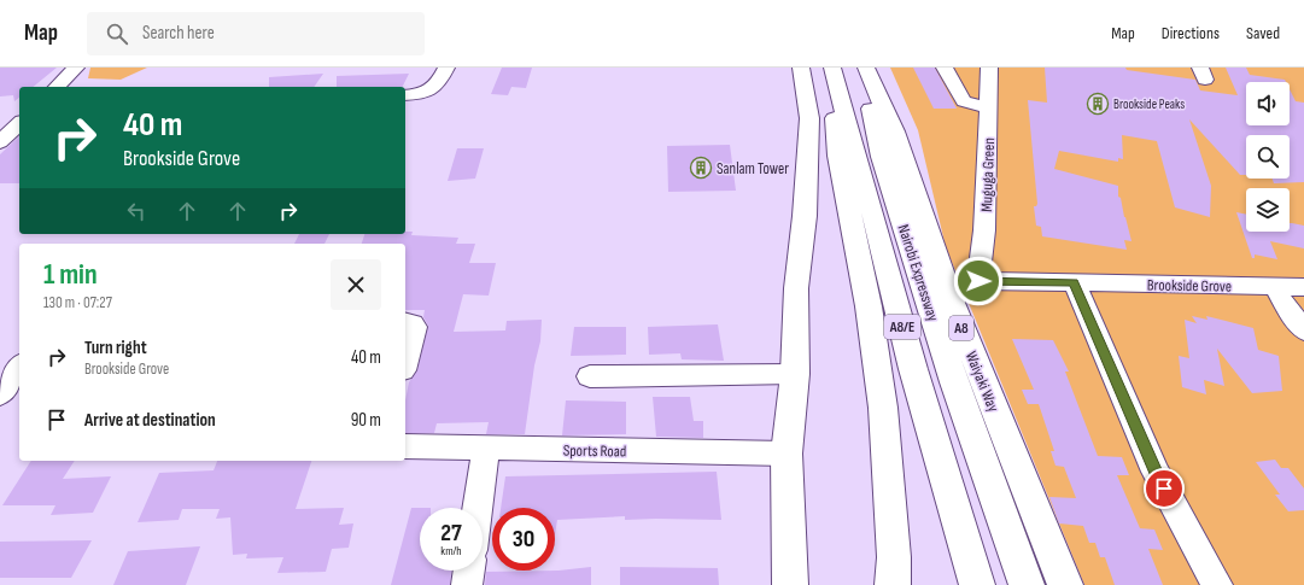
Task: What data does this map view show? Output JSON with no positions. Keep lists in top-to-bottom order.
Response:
{
  "streets": {
    "highway": [
      "Nairobi Expressway",
      "A8/E",
      "A8",
      "Waiyaki Way"
    ],
    "street": ["Muguga Green", "Brookside Grove", "Sports Road"]
  },
  "crossings": [
    ["Muguga Green", "Brookside Grove"],
    ["Muguga Green", "Waiyaki Way"],
    ["Brookside Grove", "Waiyaki Way"]
  ],
  "places": {
    "building": ["Brookside Peaks", "Sanlam Tower"]
  },
  "page": {
    "header": "Map",
    "search": "Search here",
    "nav": ["Map", "Directions", "Saved"],
    "turn": ["40 m", "Brookside Grove"],
    "heading": ["1 min", "130 m · 07:27"],
    "list": [
      {
        "name": "Turn right",
        "note": "Brookside Grove",
        "value": "40 m"
      },
      {
        "name": "Arrive at destination",
        "value": "90 m"
      }
    ],
    "speed": "27 km/h",
    "limit": "30"
  }
}
